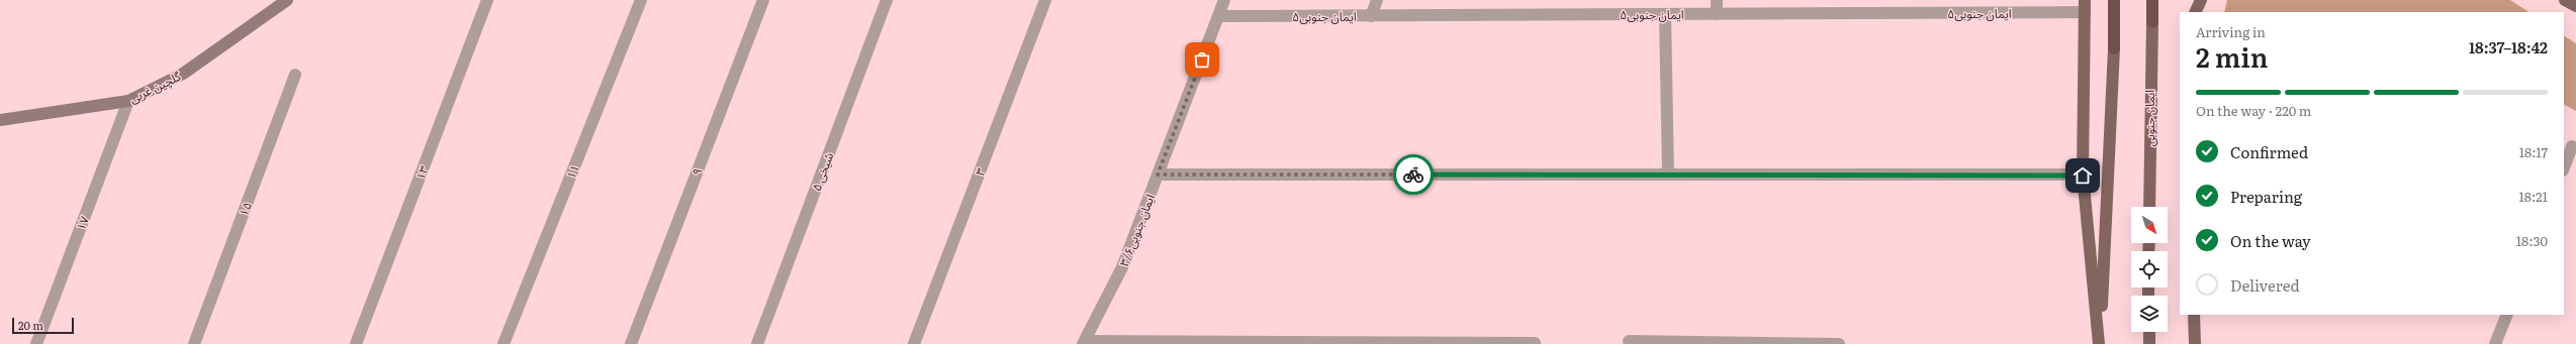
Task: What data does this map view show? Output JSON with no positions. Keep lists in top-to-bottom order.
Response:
{
  "streets": {
    "main road": ["ایمان جنوبی"],
    "street": [
      "ایمان جنوبی۵",
      "گلچین غربی",
      "۱۱",
      "۹",
      "شیخی ۵",
      "۳",
      "۱۳",
      "۱۵",
      "۱۷",
      "ایمان جنوبی۳/۶"
    ]
  },
  "crossings": [
    ["ایمان جنوبی۵", "ایمان جنوبی۳/۶"],
    ["گلچین غربی", "۱۷"]
  ],
  "scale_bar": "20 m",
  "north": "bottom right",
  "page": {
    "heading": ["2 min", "Arriving in", "18:37–18:42"],
    "bar": "On the way · 220 m",
    "list": [
      ["Confirmed", "18:17"],
      ["Preparing", "18:21"],
      ["On the way", "18:30"],
      "Delivered"
    ],
    "scale": "20 m"
  }
}
